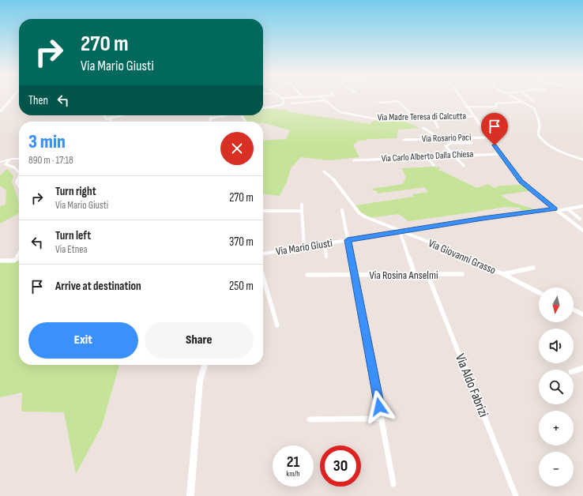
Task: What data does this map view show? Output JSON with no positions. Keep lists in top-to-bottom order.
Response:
{
  "streets": {
    "street": [
      "Via Madre Teresa di Calcutta",
      "Via Rosario Paci",
      "Via Carlo Alberto Dalla Chiesa",
      "Via Mario Giusti",
      "Via Giovanni Grasso",
      "Via Rosina Anselmi",
      "Via Aldo Fabrizi"
    ]
  },
  "crossings": [
    ["Via Mario Giusti", "Via Giovanni Grasso"],
    ["Via Rosina Anselmi", "Via Aldo Fabrizi"]
  ],
  "north": "bottom",
  "page": {
    "turn": ["270 m", "Via Mario Giusti"],
    "then": "Then",
    "heading": ["3 min", "890 m · 17:18"],
    "list": [
      {
        "name": "Turn right",
        "note": "Via Mario Giusti",
        "value": "270 m"
      },
      {
        "name": "Turn left",
        "note": "Via Etnea",
        "value": "370 m"
      },
      {
        "name": "Arrive at destination",
        "value": "250 m"
      }
    ],
    "map_buttons": ["+", "−"],
    "buttons": ["Exit", "Share"],
    "speed": "21 km/h",
    "limit": "30"
  }
}
